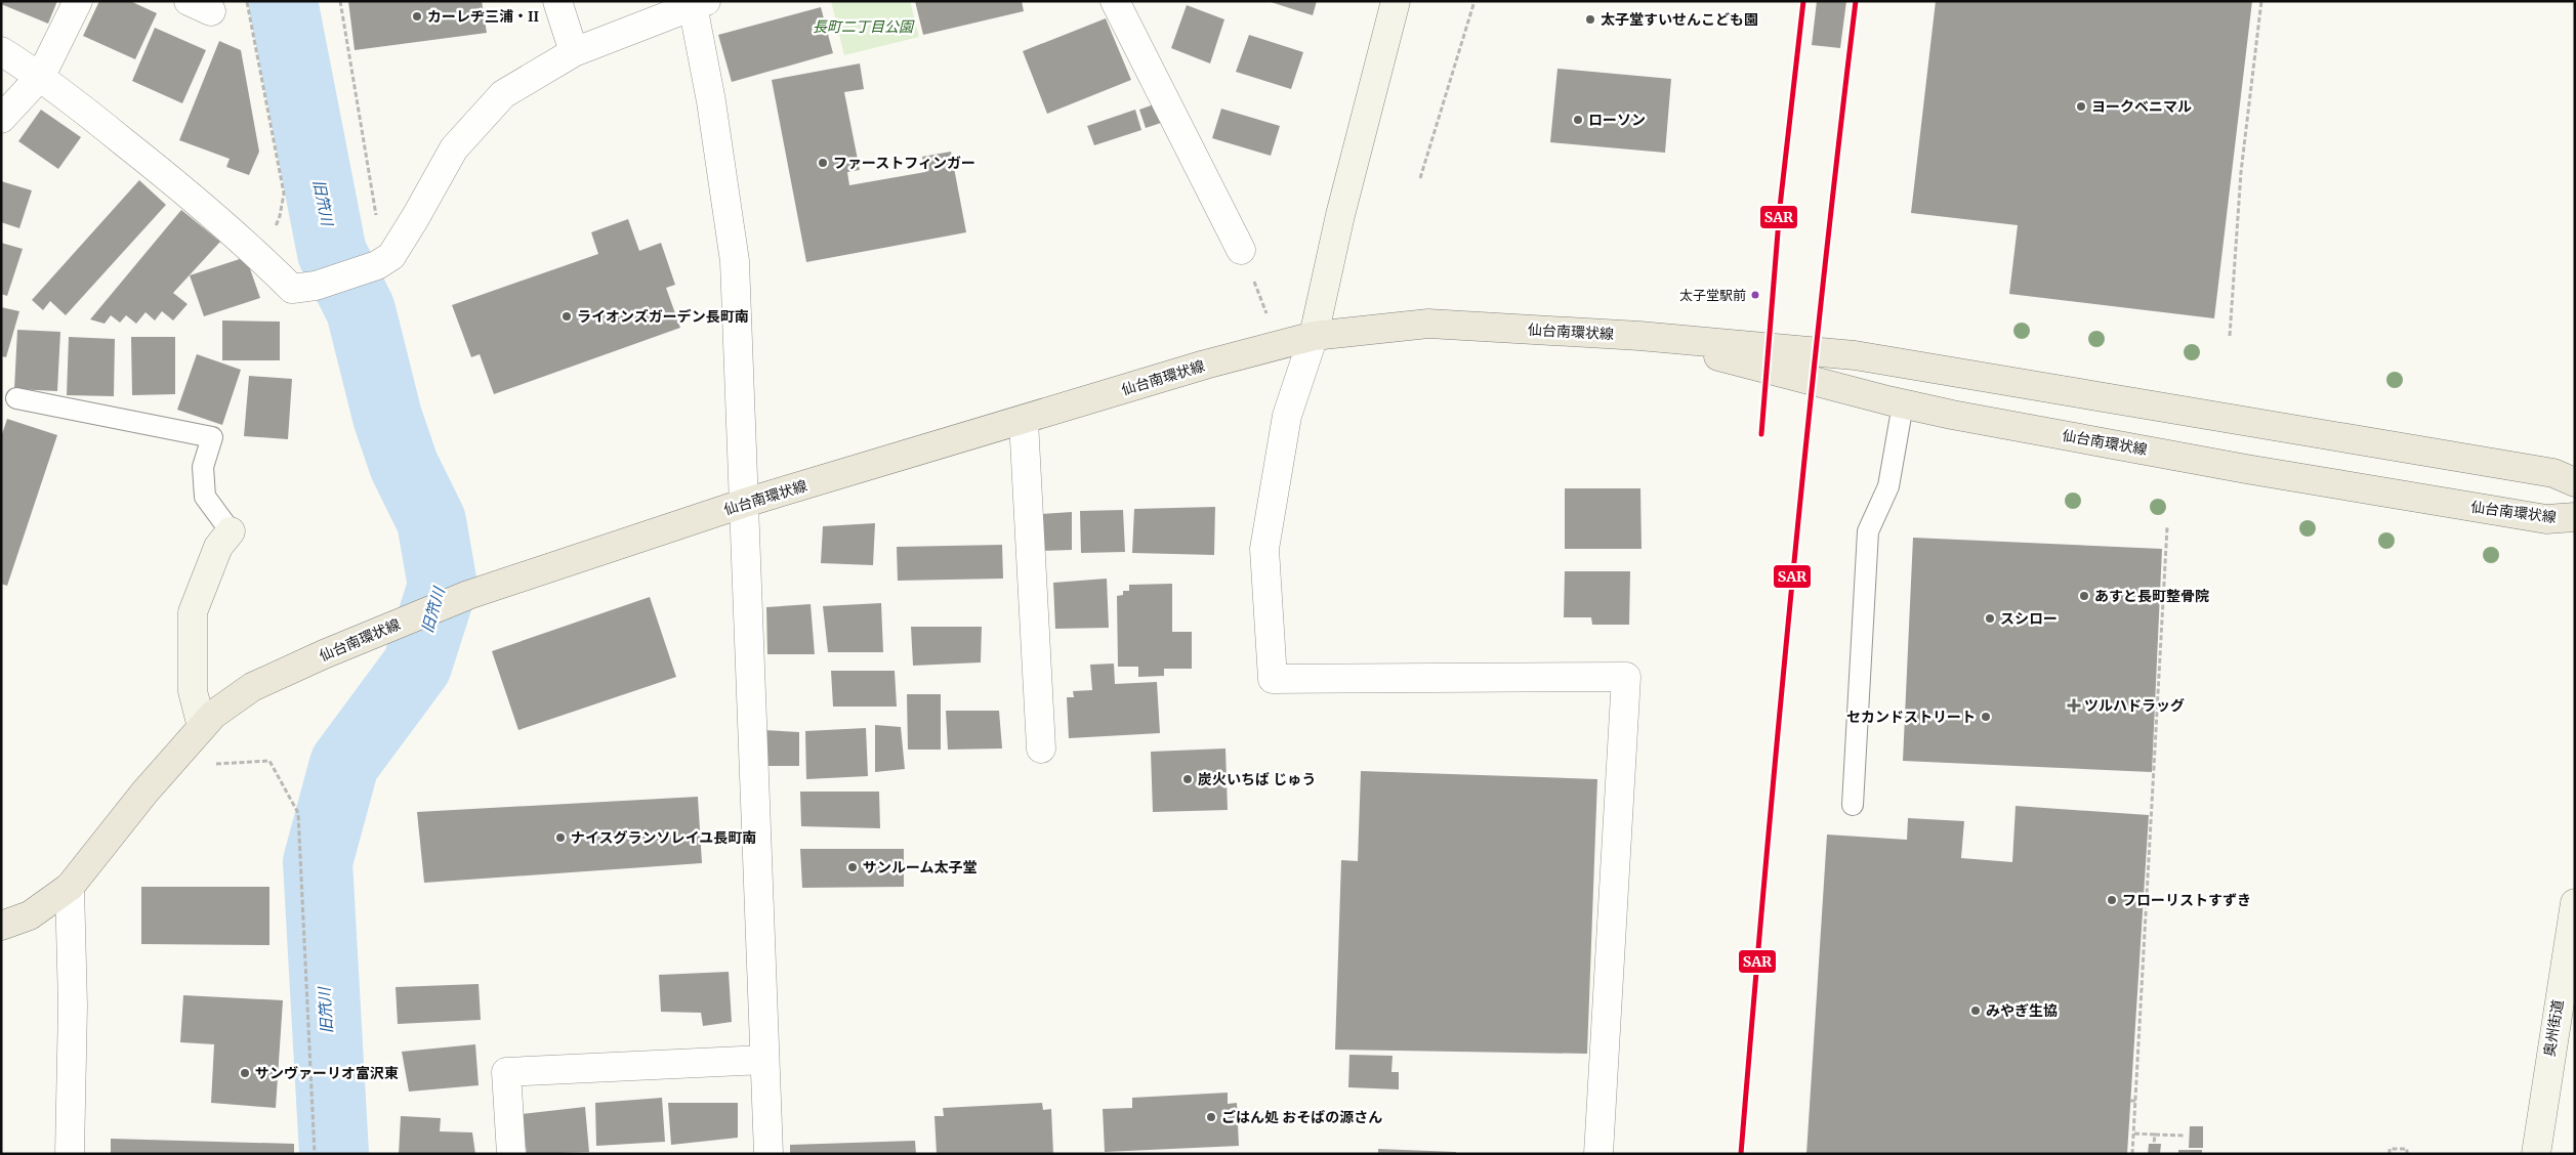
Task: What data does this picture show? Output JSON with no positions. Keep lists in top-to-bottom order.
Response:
{
  "streets": {
    "main road": ["仙台南環状線"],
    "street": ["奥州街道"]
  },
  "water": ["旧笊川"],
  "parks": ["長町二丁目公園"],
  "places": {
    "other": [
      "カーレヂ三浦・II",
      "太子堂すいせんこども園",
      "ヨークベニマル",
      "ローソン",
      "ファーストフィンガー",
      "太子堂駅前",
      "ライオンズガーデン長町南",
      "あすと長町整骨院",
      "スシロー",
      "セカンドストリート",
      "炭火いちば じゅう",
      "ナイスグランソレイユ長町南",
      "サンルーム太子堂",
      "フローリストすずき",
      "みやぎ生協",
      "サンヴァーリオ富沢東",
      "ごはん処 おそばの源さん"
    ],
    "health": ["ツルハドラッグ"]
  },
  "lines": ["transit line SAR"]
}
